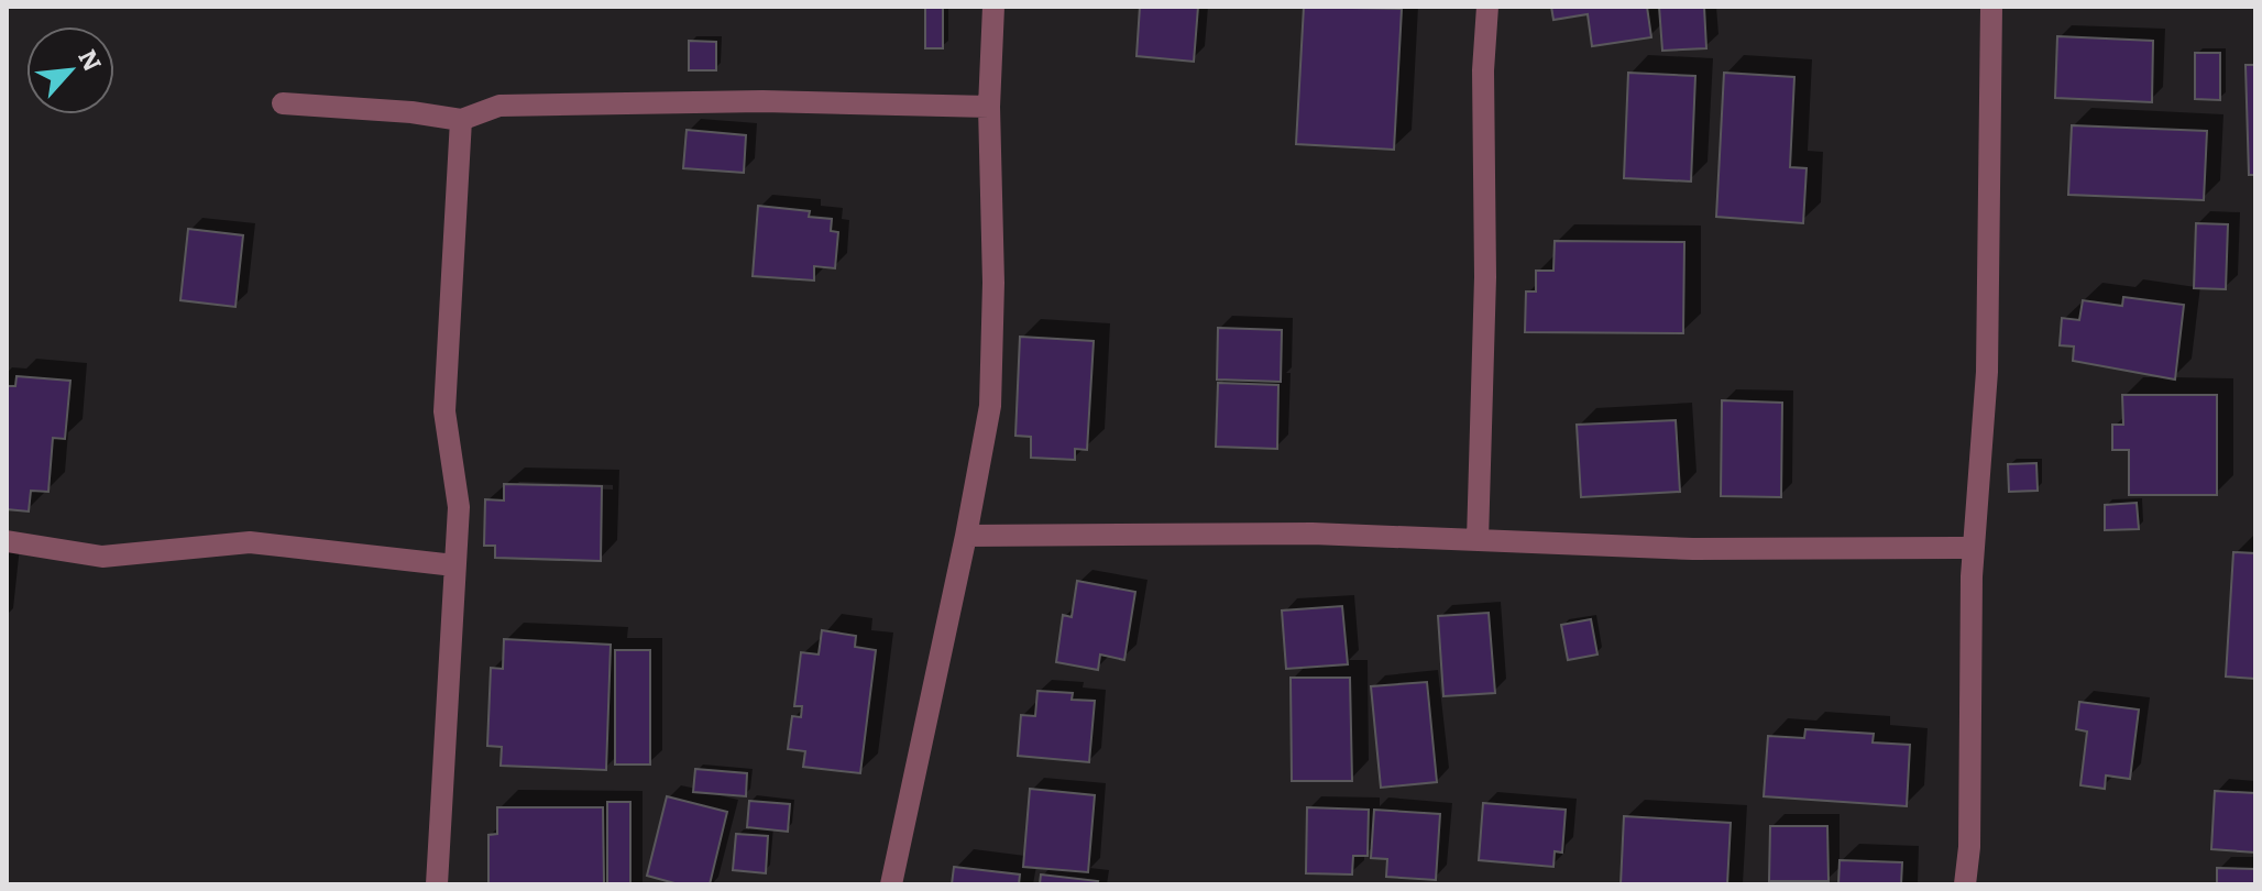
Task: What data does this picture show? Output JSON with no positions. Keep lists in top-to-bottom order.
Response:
{
  "north": "top right"
}
